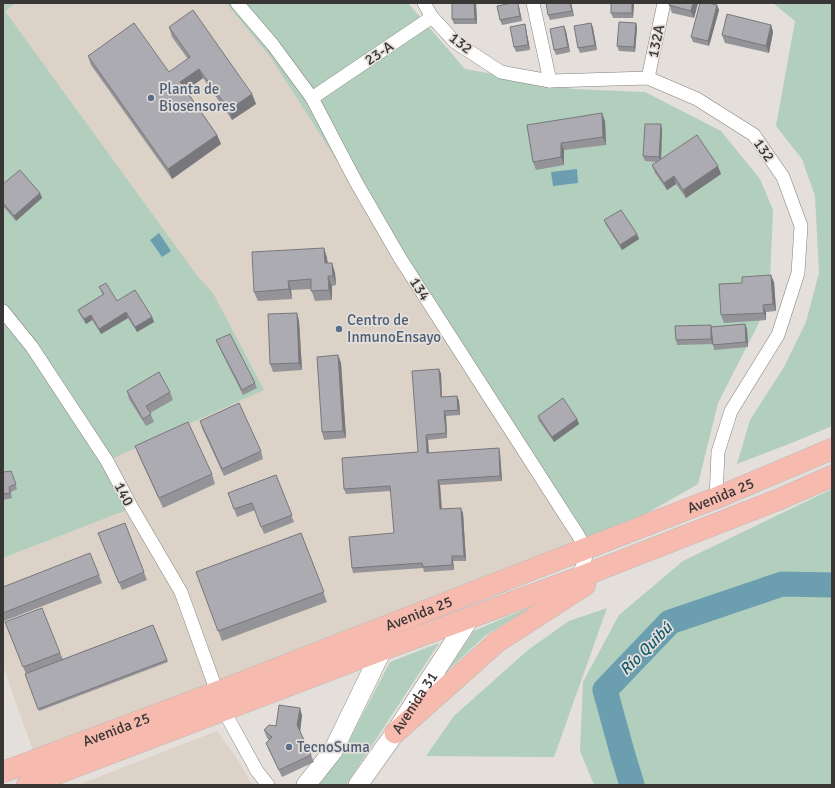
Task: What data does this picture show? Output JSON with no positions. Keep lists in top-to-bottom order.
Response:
{
  "streets": {
    "main road": ["Avenida 25", "Avenida 31"],
    "street": [
      "132A",
      "132",
      "23-A",
      "134",
      "140"
    ]
  },
  "crossings": [
    ["132A", "132"],
    ["132", "23-A"],
    ["132", "Avenida 25"],
    ["23-A", "134"],
    ["134", "Avenida 25"],
    ["140", "Avenida 25"],
    ["Avenida 25", "Avenida 31"]
  ],
  "water": ["Río Quibú"],
  "places": ["Planta de Biosensores", "Centro de InmunoEnsayo", "TecnoSuma"]
}
